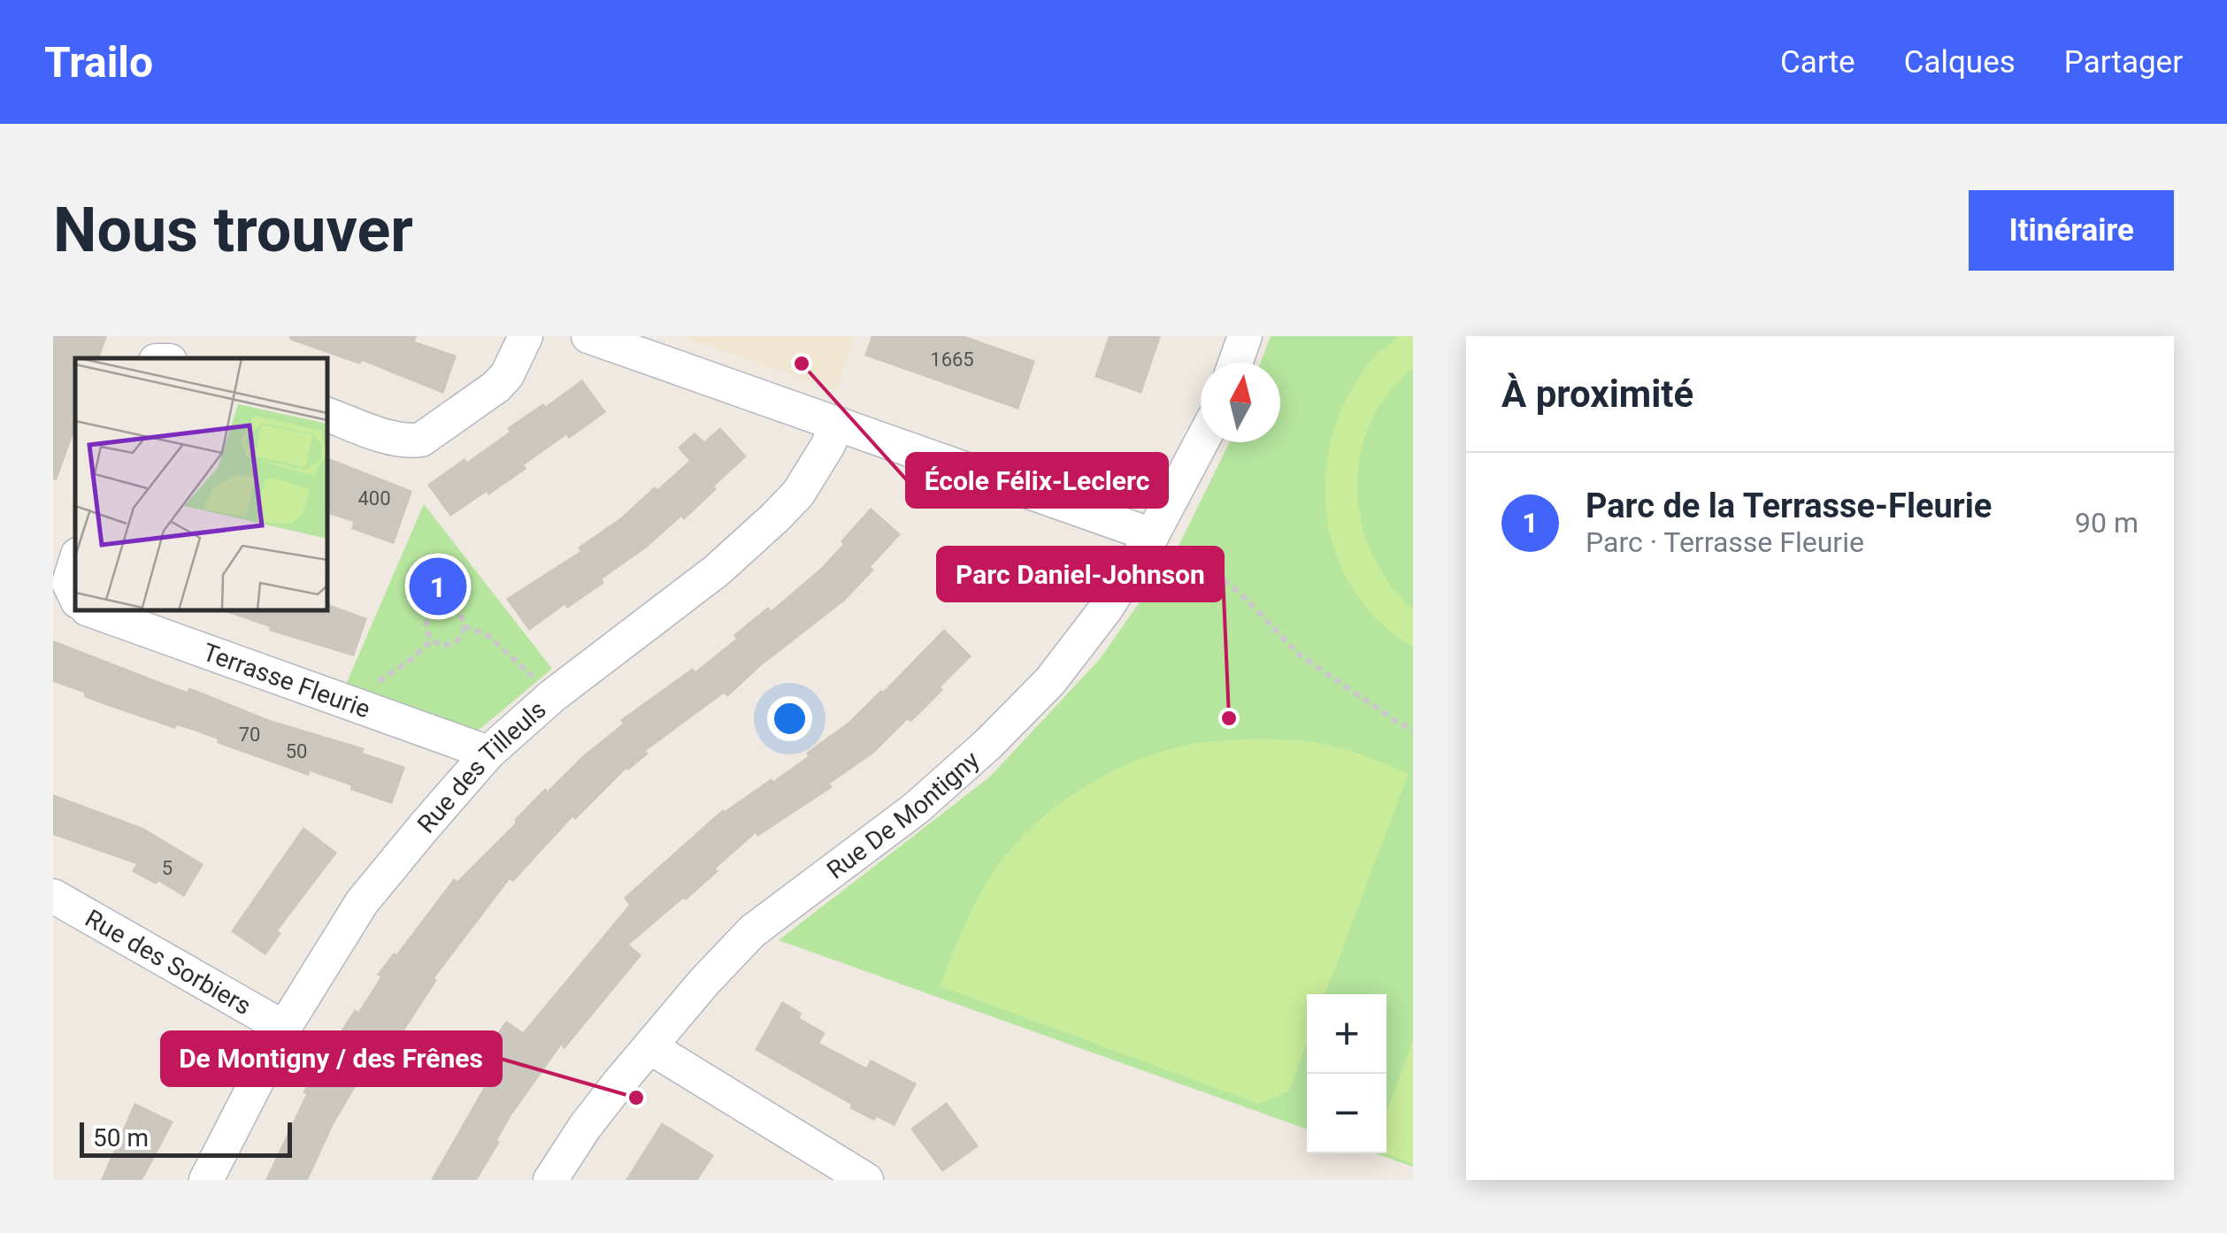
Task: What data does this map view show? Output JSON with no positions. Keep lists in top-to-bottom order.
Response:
{
  "streets": {
    "street": [
      "Terrasse Fleurie",
      "Rue des Tilleuls",
      "Rue De Montigny",
      "Rue des Sorbiers"
    ]
  },
  "crossings": [
    ["Terrasse Fleurie", "Rue des Tilleuls"],
    ["Rue des Tilleuls", "Rue des Sorbiers"]
  ],
  "places": ["École Félix-Leclerc", "Parc Daniel-Johnson", "De Montigny / des Frênes"],
  "house_numbers": [
    "1665",
    "400",
    "70",
    "50",
    "5"
  ],
  "scale_bar": "50 m",
  "north": "top",
  "page": {
    "header": "Trailo",
    "nav": ["Carte", "Calques", "Partager"],
    "buttons": "Itinéraire",
    "title": "Nous trouver",
    "heading": "À proximité",
    "list": [
      {
        "mark": "1",
        "name": "Parc de la Terrasse-Fleurie",
        "note": "Parc · Terrasse Fleurie",
        "value": "90 m"
      }
    ],
    "pins": "1",
    "map_buttons": ["+", "−"],
    "scale": "50 m"
  }
}
